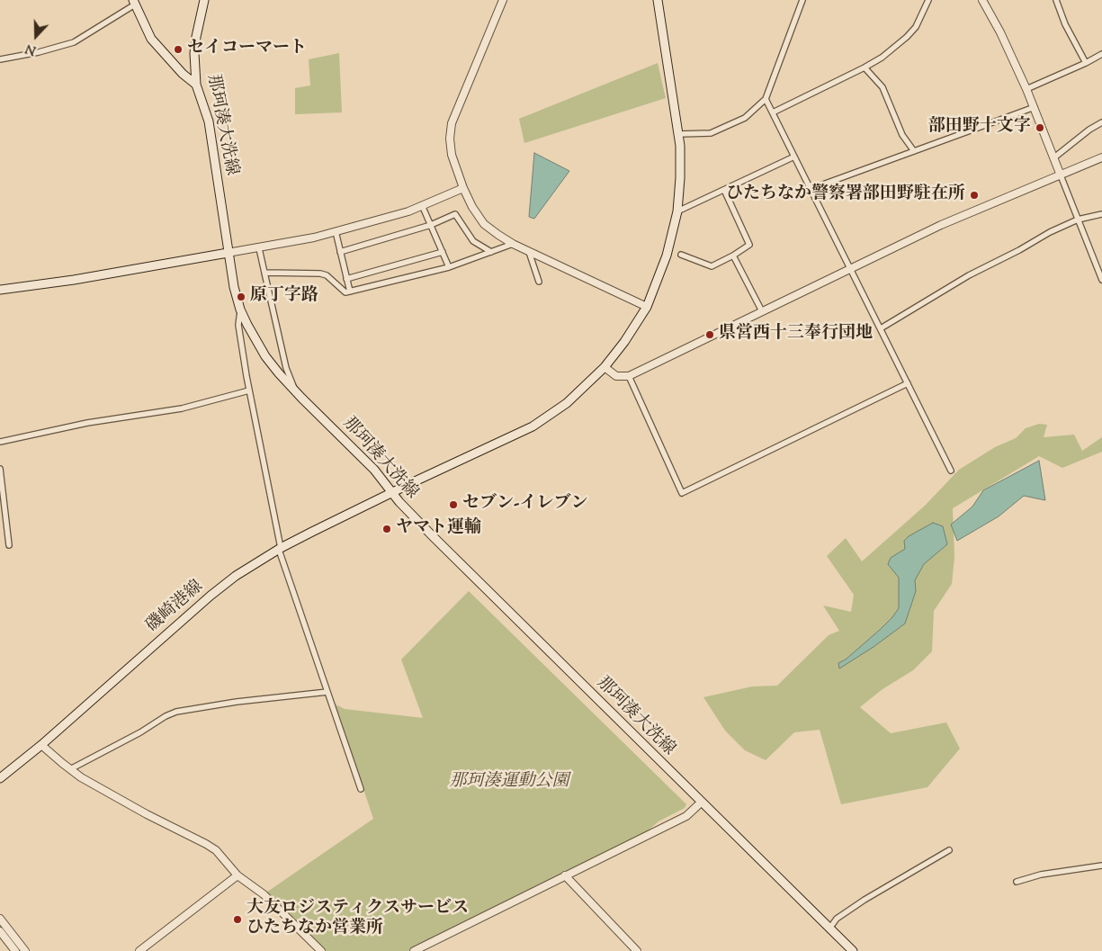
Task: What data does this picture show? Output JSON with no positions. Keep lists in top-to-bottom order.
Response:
{
  "streets": {
    "main road": ["那珂湊大洗線", "磯崎港線"]
  },
  "crossings": [
    ["那珂湊大洗線", "磯崎港線"]
  ],
  "parks": ["那珂湊運動公園"],
  "places": [
    "セイコーマート",
    "部田野十文字",
    "ひたちなか警察署部田野駐在所",
    "原丁字路",
    "県営西十三奉行団地",
    "セブン-イレブン",
    "ヤマト運輸",
    "大友ロジスティクスサービス ひたちなか営業所"
  ],
  "north": "bottom"
}
